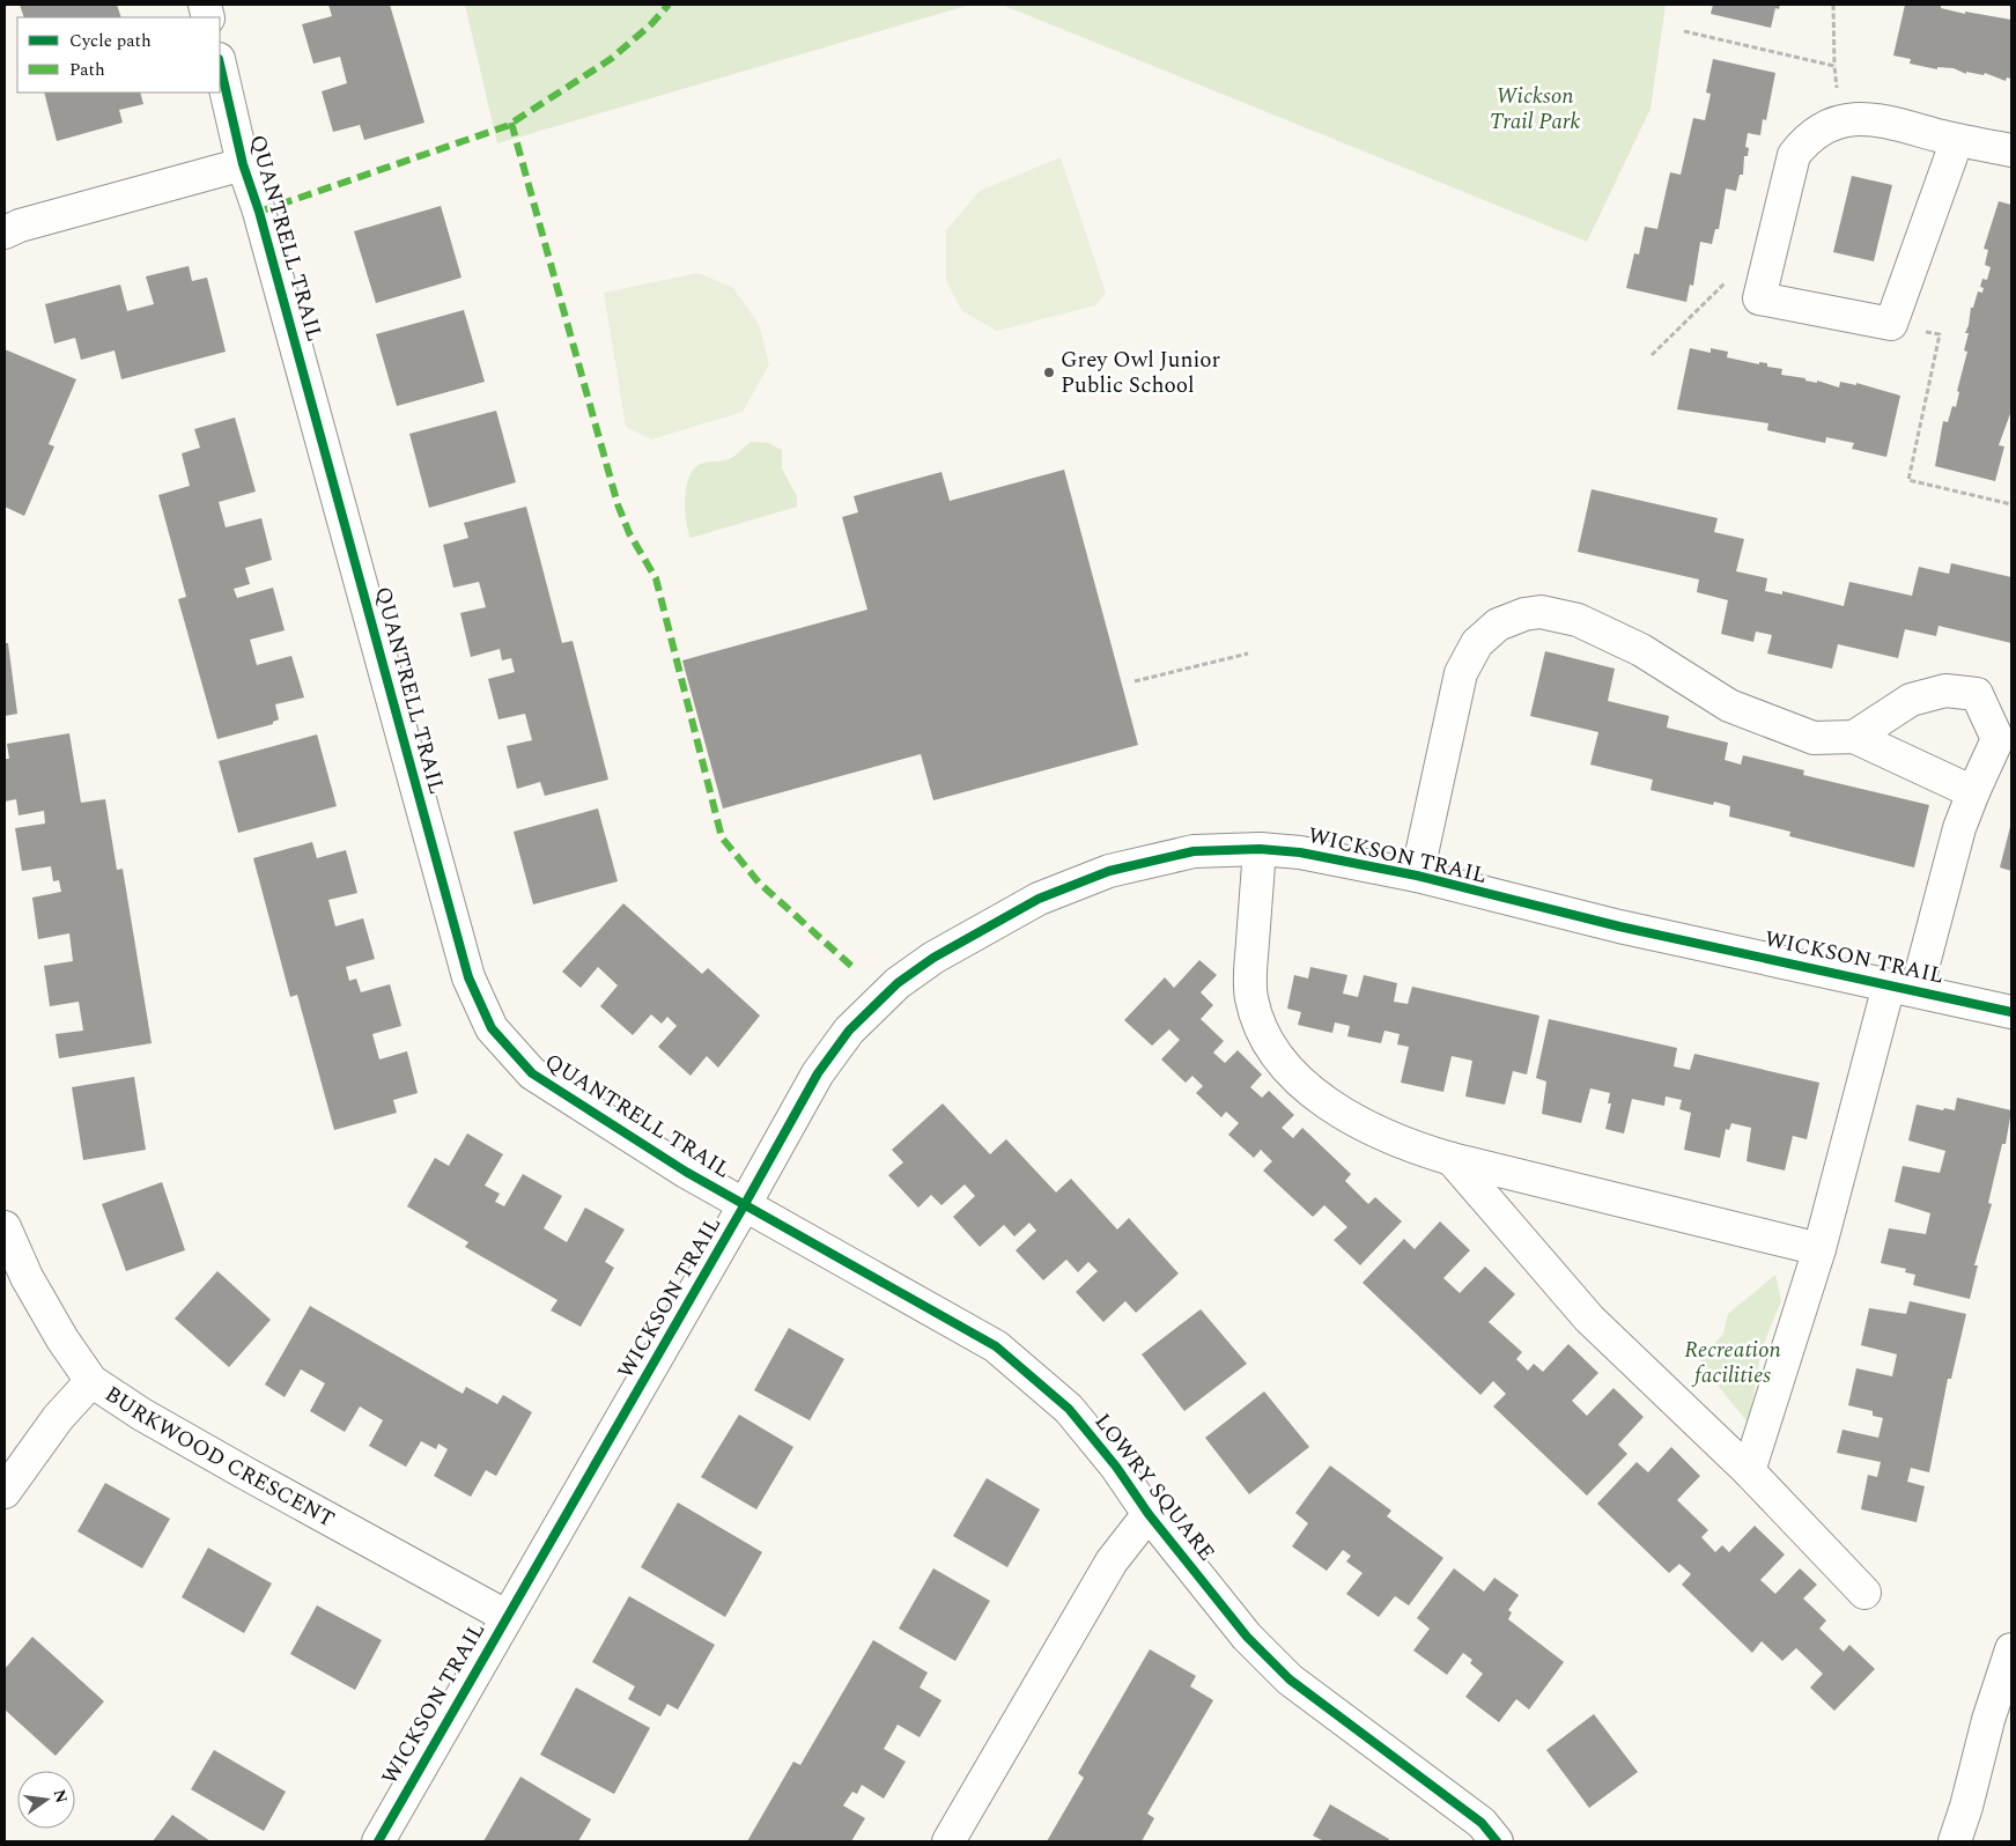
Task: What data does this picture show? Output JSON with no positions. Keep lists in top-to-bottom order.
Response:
{
  "streets": {
    "street": [
      "QUANTRELL TRAIL",
      "WICKSON TRAIL",
      "BURKWOOD CRESCENT",
      "LOWRY SQUARE"
    ]
  },
  "crossings": [
    ["QUANTRELL TRAIL", "WICKSON TRAIL"],
    ["QUANTRELL TRAIL", "LOWRY SQUARE"],
    ["WICKSON TRAIL", "BURKWOOD CRESCENT"],
    ["WICKSON TRAIL", "LOWRY SQUARE"]
  ],
  "parks": ["Wickson Trail Park", "Recreation facilities"],
  "places": ["Grey Owl Junior Public School"],
  "legend": ["Cycle path", "Path"],
  "north": "right"
}
